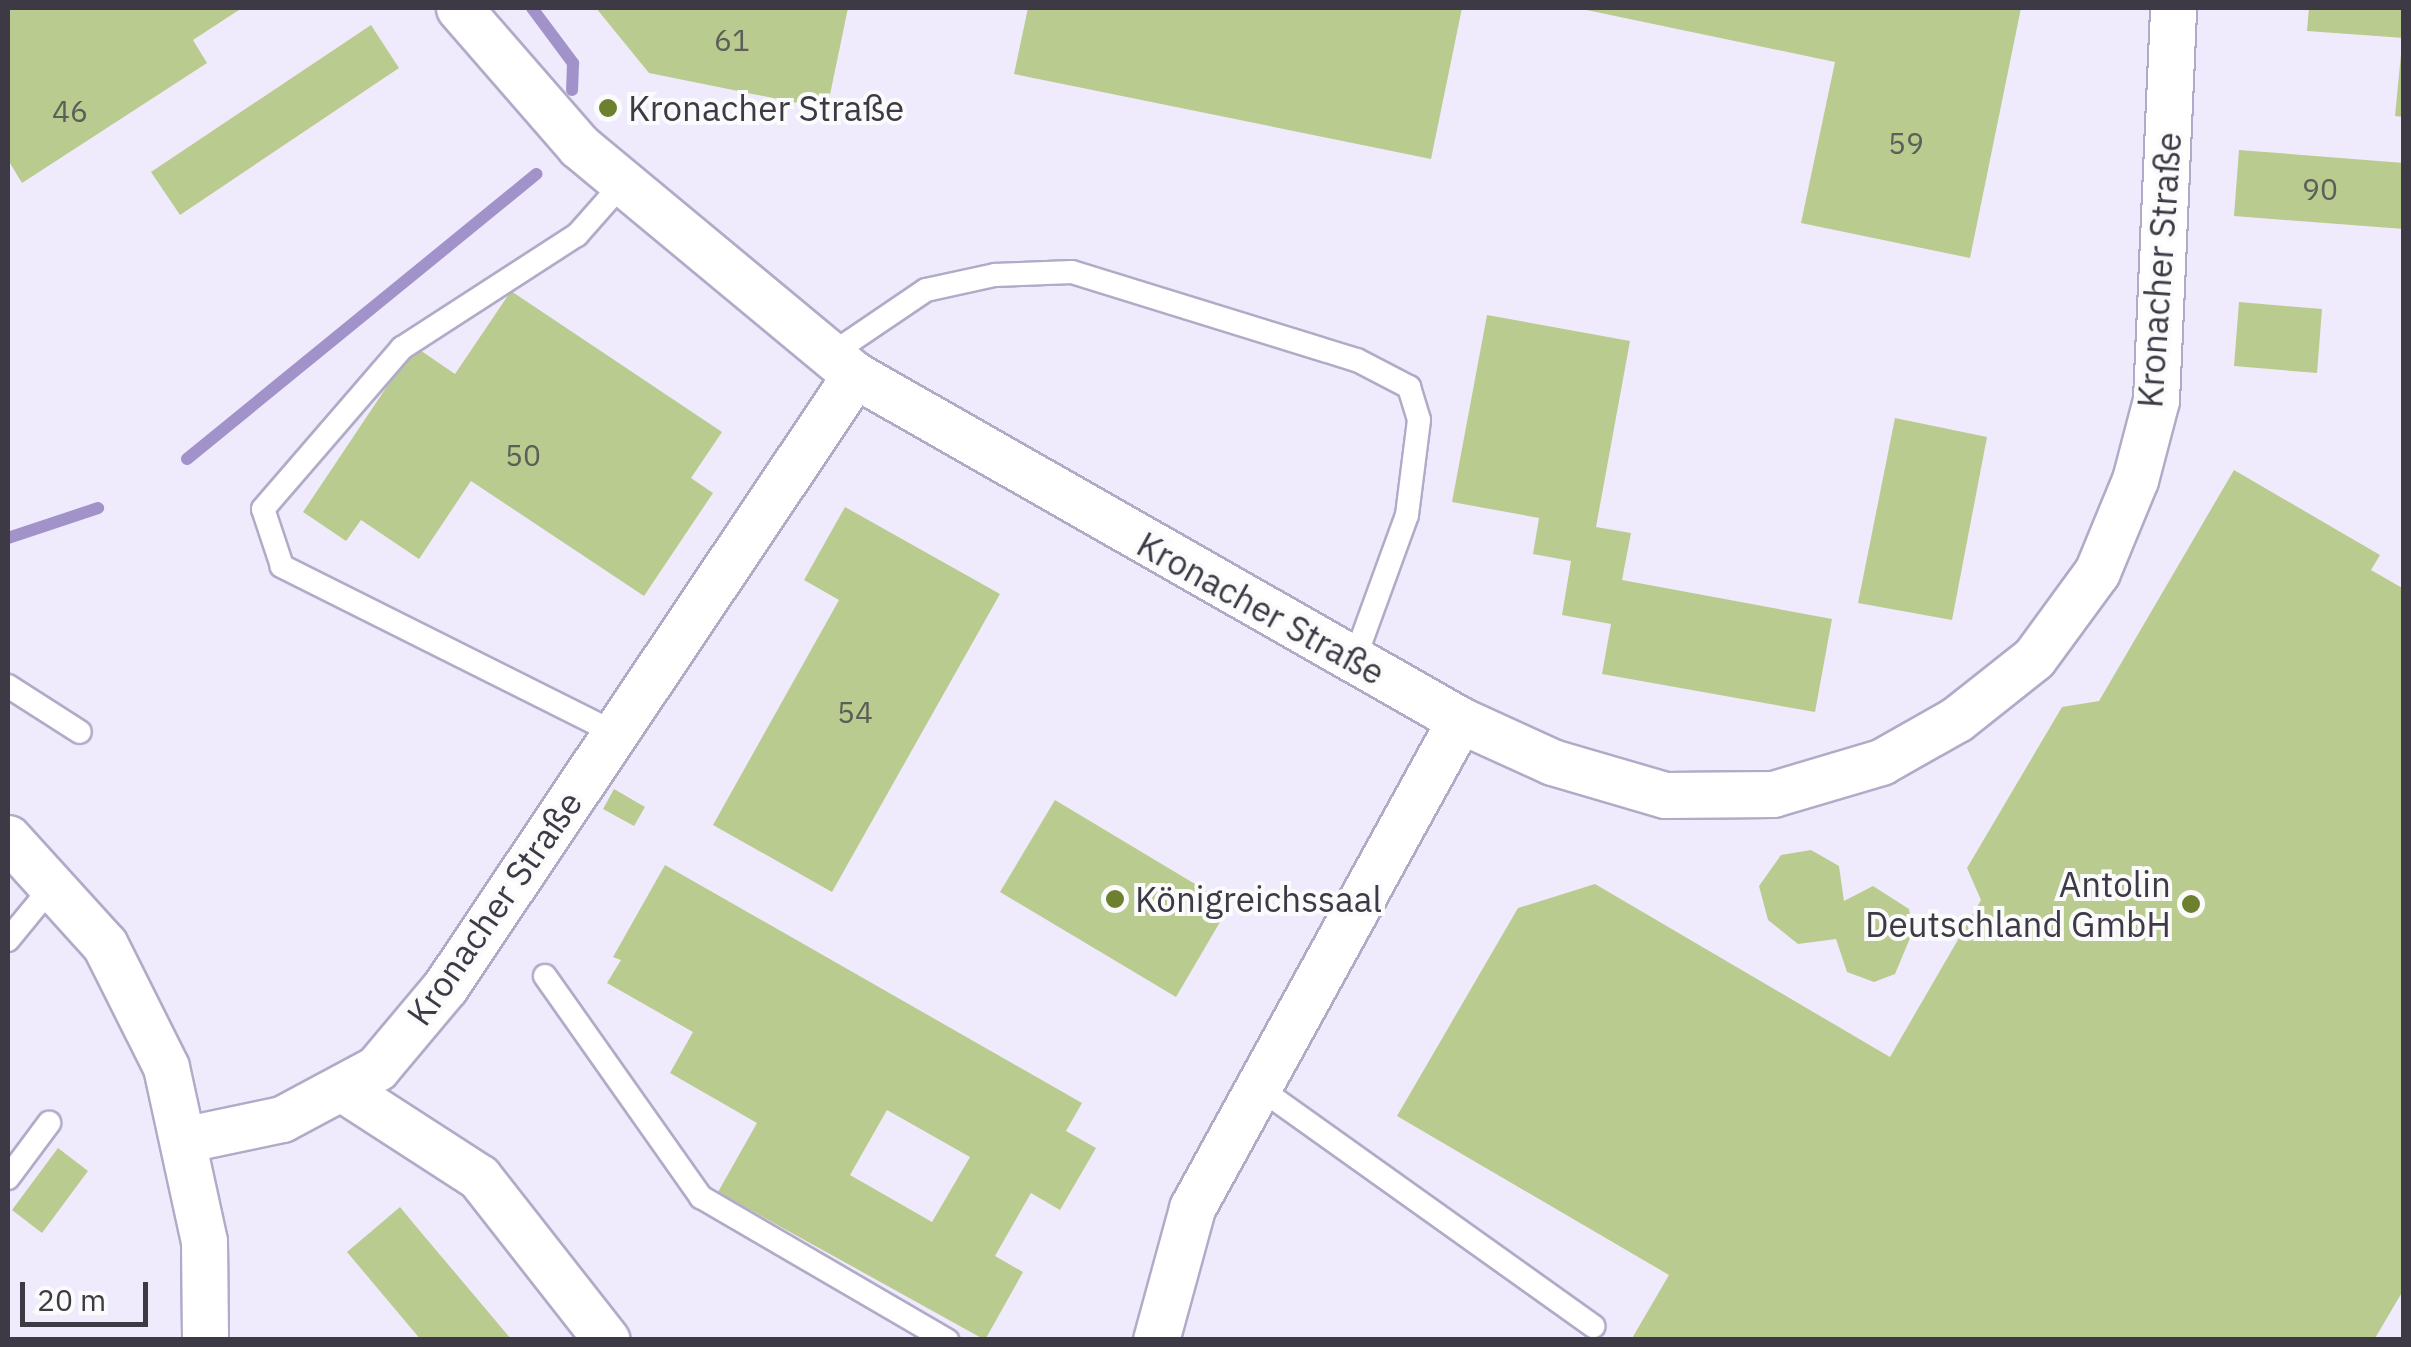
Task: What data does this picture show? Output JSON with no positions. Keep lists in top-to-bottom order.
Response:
{
  "streets": {
    "street": ["Kronacher Straße"]
  },
  "places": ["Kronacher Straße", "Königreichssaal", "Antolin Deutschland GmbH"],
  "house_numbers": [
    "61",
    "46",
    "59",
    "90",
    "50",
    "54"
  ],
  "scale_bar": "20 m"
}
